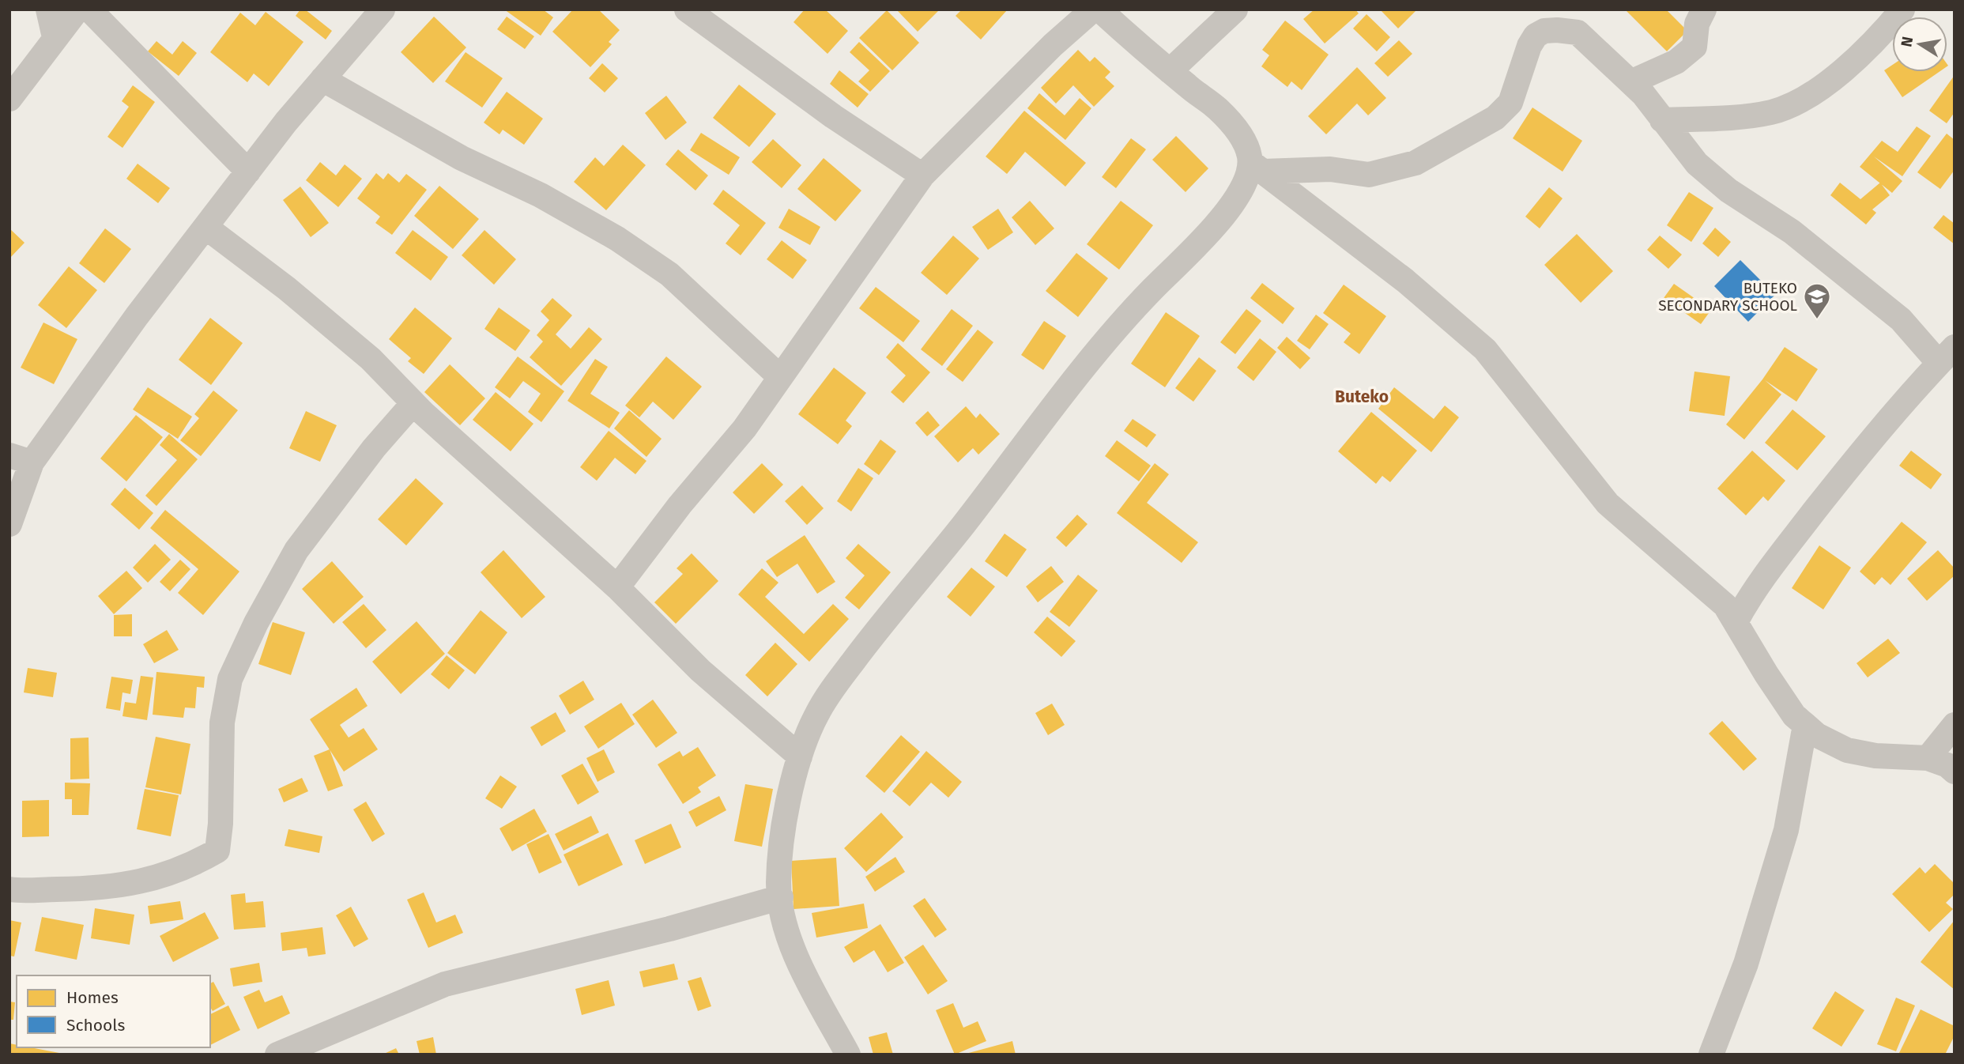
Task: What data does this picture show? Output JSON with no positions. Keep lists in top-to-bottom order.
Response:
{
  "districts": ["Buteko"],
  "places": {
    "school or university": ["BUTEKO SECONDARY SCHOOL"]
  },
  "legend": ["Homes", "Schools"],
  "north": "left"
}
